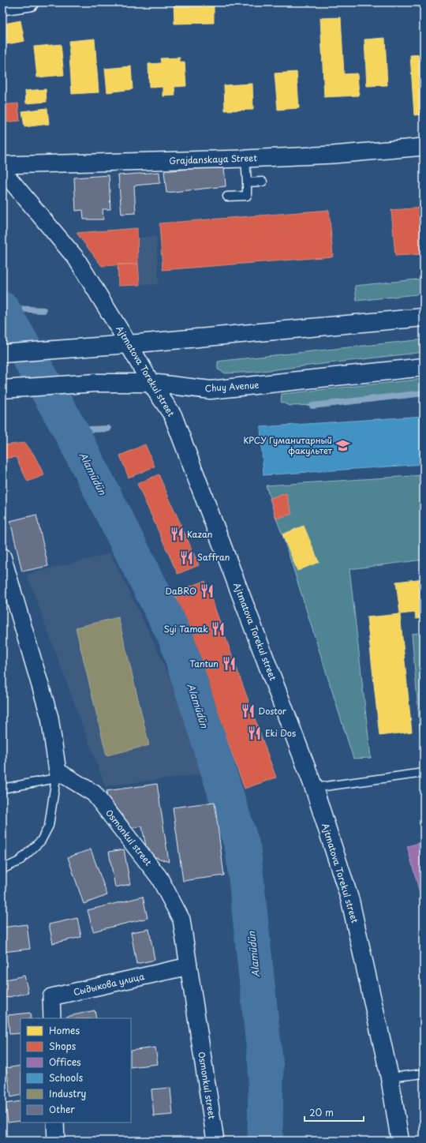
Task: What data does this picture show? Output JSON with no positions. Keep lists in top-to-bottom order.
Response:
{
  "streets": {
    "main road": ["Ajtmatova Torekul street", "Chuy Avenue"],
    "street": ["Grajdanskaya Street", "Osmonkul street", "Сыдыкова улица"]
  },
  "crossings": [
    ["Ajtmatova Torekul street", "Chuy Avenue"],
    ["Osmonkul street", "Сыдыкова улица"]
  ],
  "water": ["Alamüdün"],
  "places": {
    "school or university": ["КРСУ Гуманитарный факультет"],
    "restaurant": [
      "Kazan",
      "Saffran",
      "DaBRO",
      "Syi Tamak",
      "Tantun",
      "Dostor",
      "Eki Dos"
    ]
  },
  "legend": [
    "Homes",
    "Shops",
    "Offices",
    "Schools",
    "Industry",
    "Other"
  ],
  "scale_bar": "20 m"
}
